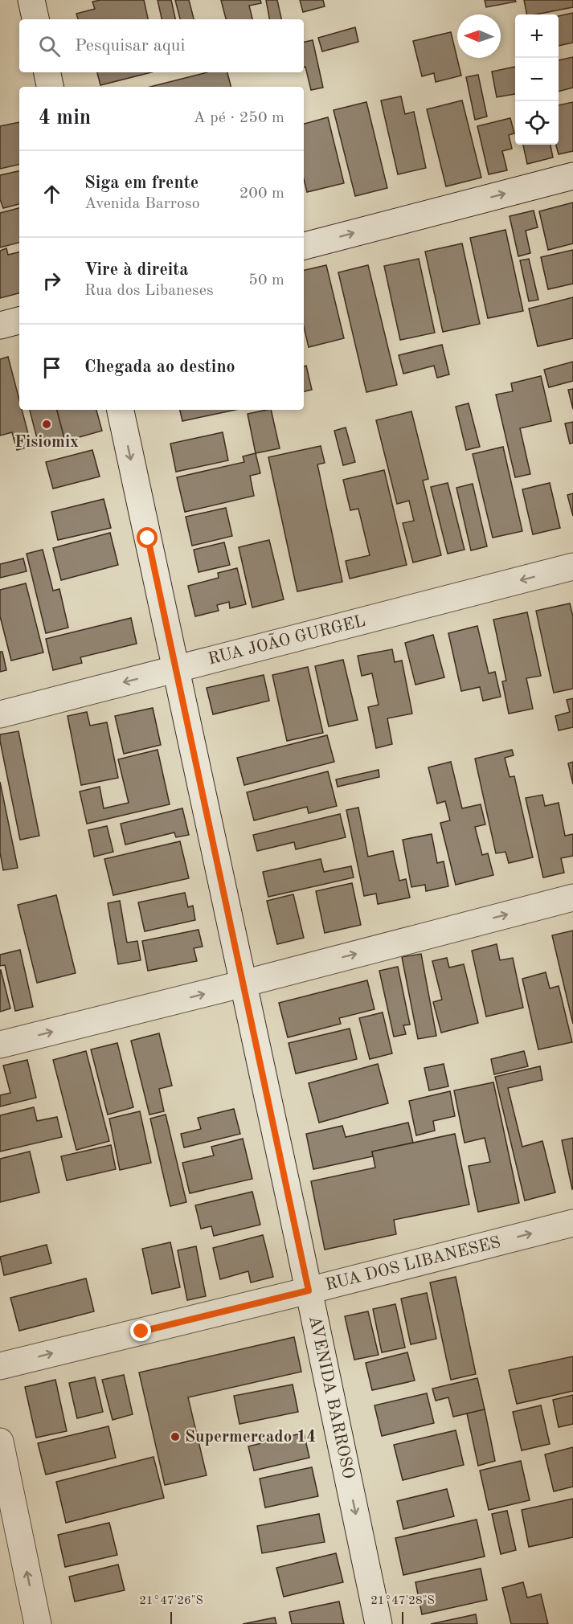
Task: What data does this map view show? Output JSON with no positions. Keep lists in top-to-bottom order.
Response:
{
  "streets": {
    "street": ["RUA JOÃO GURGEL", "RUA DOS LIBANESES", "AVENIDA BARROSO"]
  },
  "crossings": [
    ["RUA JOÃO GURGEL", "AVENIDA BARROSO"],
    ["RUA DOS LIBANESES", "AVENIDA BARROSO"]
  ],
  "one_way": ["RUA JOÃO GURGEL", "RUA DOS LIBANESES", "AVENIDA BARROSO"],
  "places": ["Fisiomix", "Supermercado 14"],
  "north": "left",
  "page": {
    "map_buttons": ["+", "−"],
    "search": "Pesquisar aqui",
    "heading": ["4 min", "A pé · 250 m"],
    "list": [
      ["Siga em frente", "Avenida Barroso", "200 m"],
      ["Vire à direita", "Rua dos Libaneses", "50 m"],
      "Chegada ao destino"
    ]
  },
  "coordinates": ["21°47'26\"S", "21°47'28\"S"]
}
